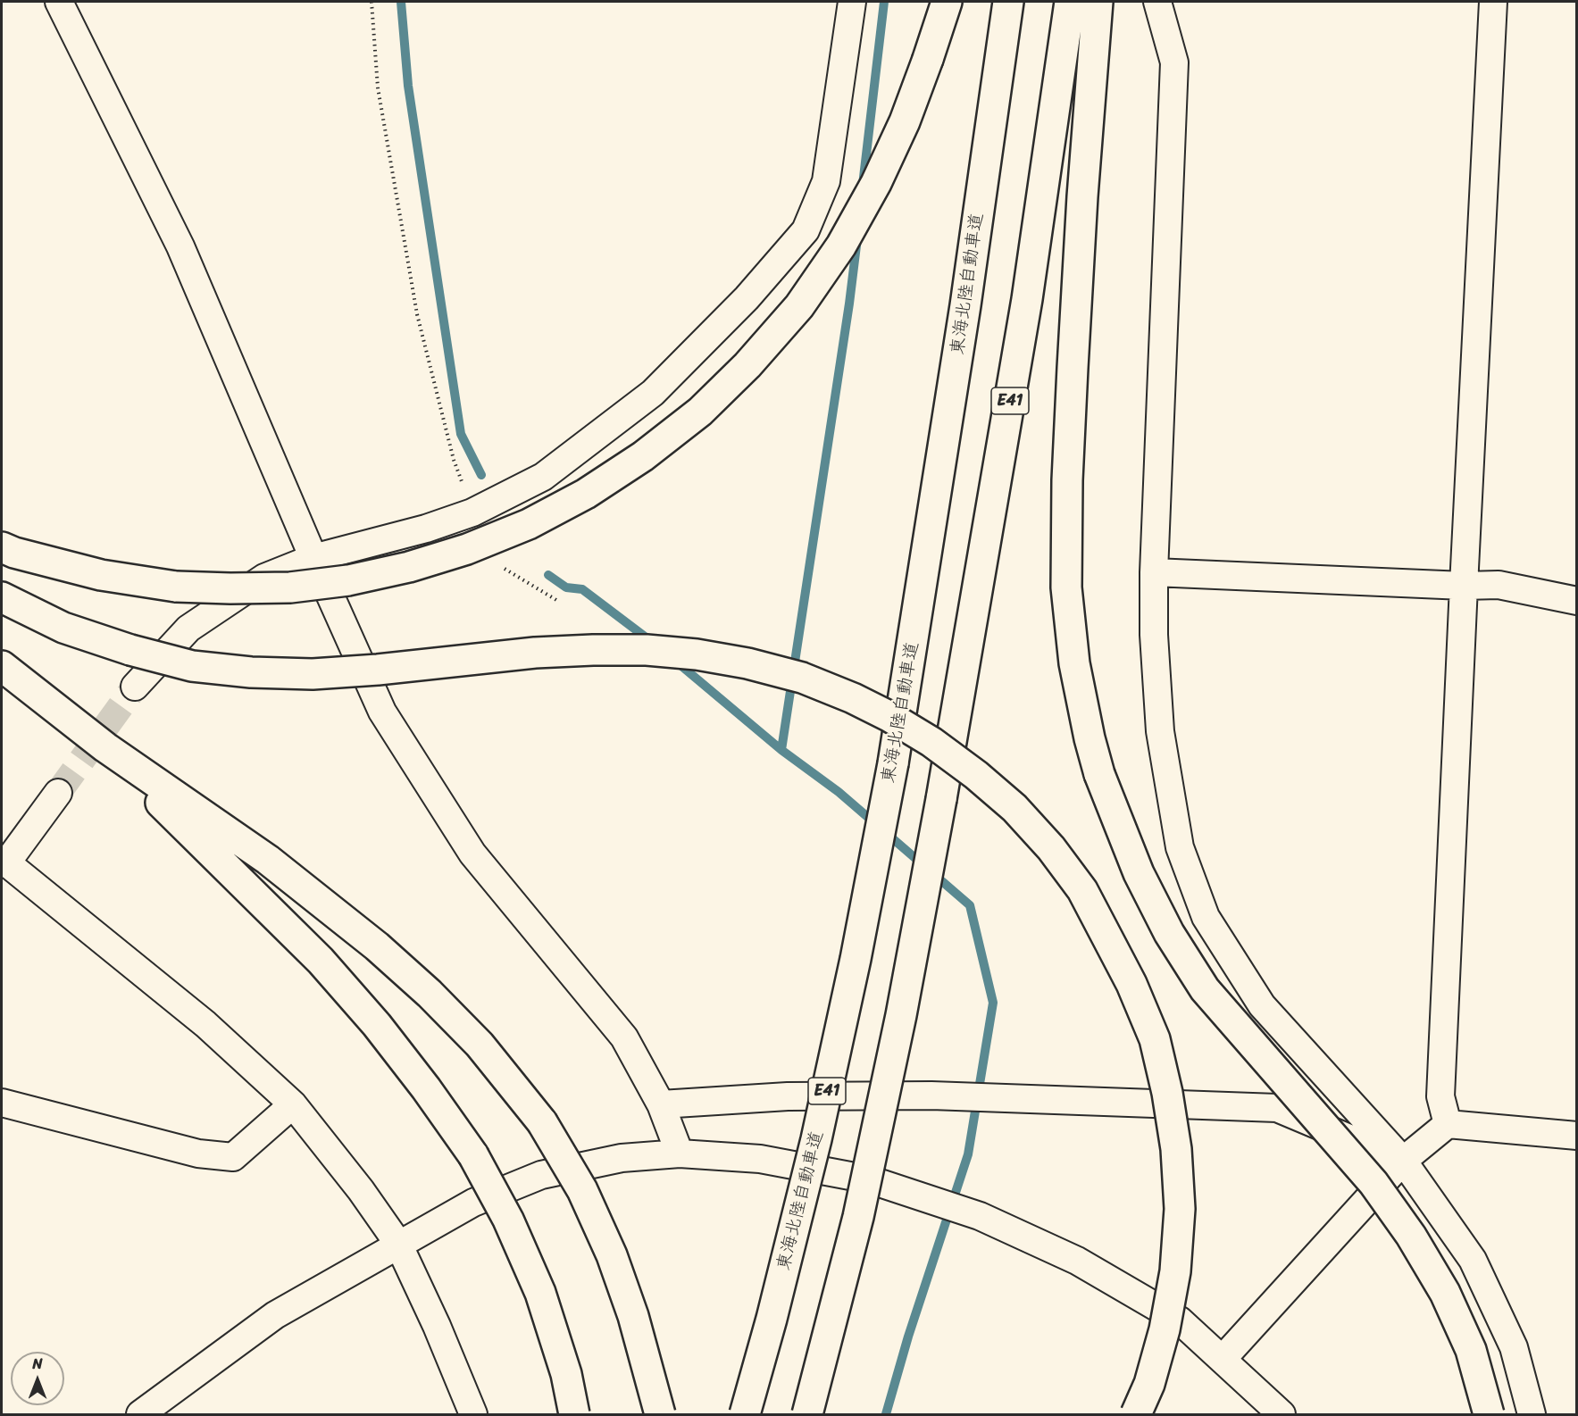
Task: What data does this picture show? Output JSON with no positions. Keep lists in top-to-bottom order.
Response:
{
  "streets": {
    "highway": ["東海北陸自動車道", "E41"]
  },
  "north": "top"
}
